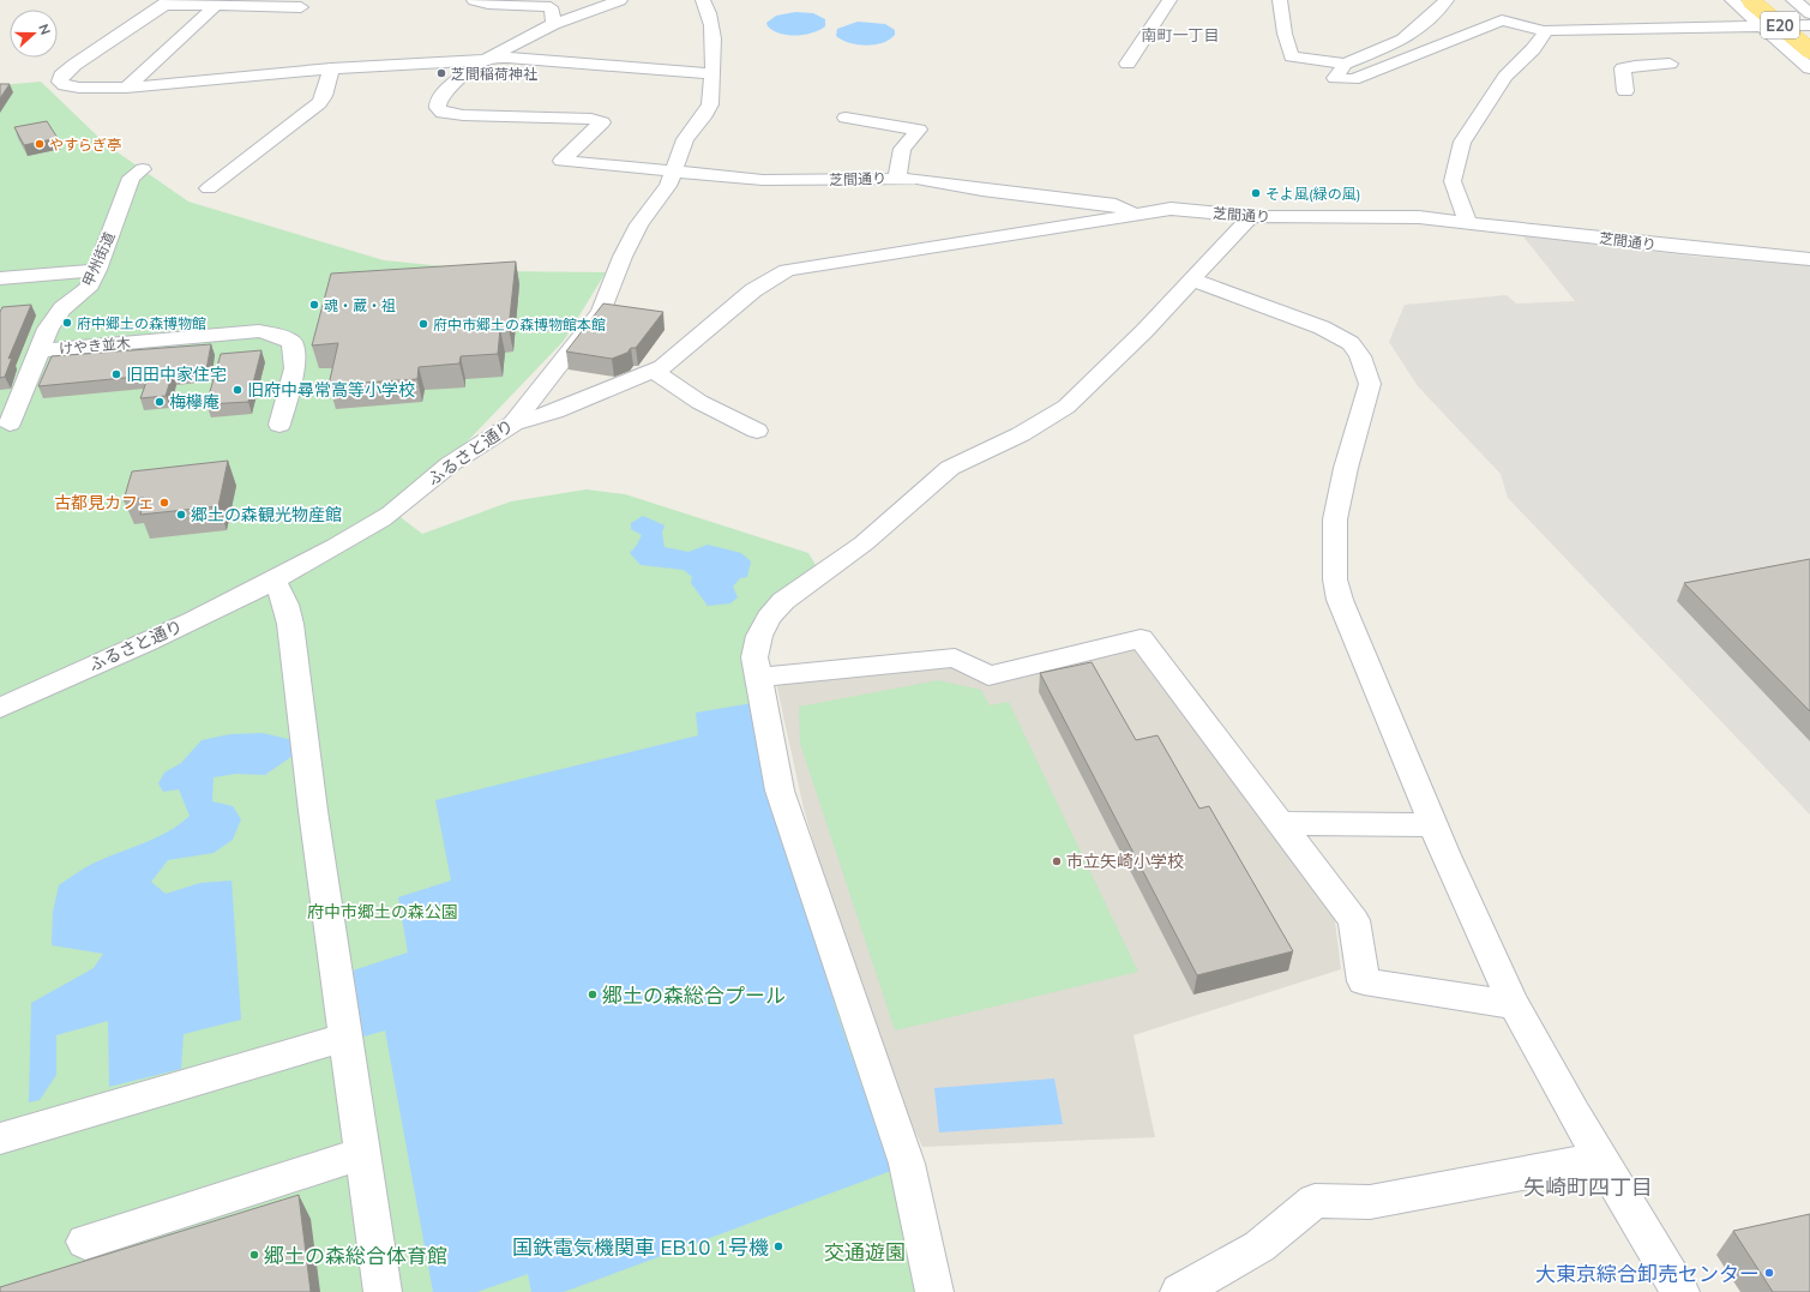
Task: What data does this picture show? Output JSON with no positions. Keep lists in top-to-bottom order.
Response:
{
  "streets": {
    "highway": ["E20"],
    "street": [
      "芝間通り",
      "甲州街道",
      "けやき並木",
      "ふるさと通り"
    ]
  },
  "crossings": [
    ["芝間通り", "ふるさと通り"],
    ["甲州街道", "けやき並木"]
  ],
  "districts": ["南町一丁目", "矢崎町四丁目"],
  "parks": ["府中市郷土の森公園", "交通遊園"],
  "places": [
    "芝間稲荷神社",
    "やすらぎ亭",
    "そよ風(緑の風)",
    "魂・蔵・祖",
    "府中郷土の森博物館",
    "府中市郷土の森博物館本館",
    "旧田中家住宅",
    "旧府中尋常高等小学校",
    "梅欅庵",
    "古都見カフェ",
    "郷土の森観光物産館",
    "市立矢崎小学校",
    "郷土の森総合プール",
    "国鉄電気機関車 EB10 1号機",
    "郷土の森総合体育館",
    "大東京綜合卸売センター"
  ],
  "north": "right"
}
